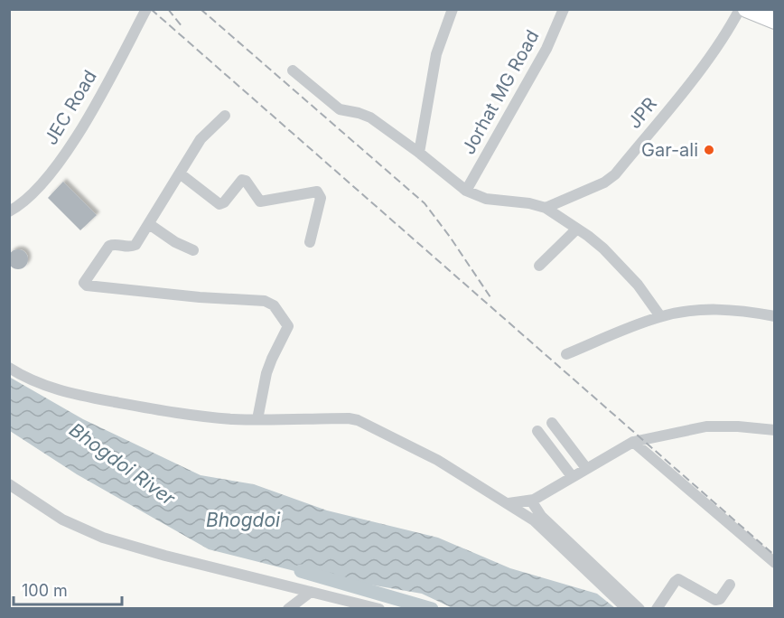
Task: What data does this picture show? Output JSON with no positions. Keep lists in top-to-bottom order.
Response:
{
  "streets": {
    "street": ["Jorhat MG Road", "JEC Road", "JPR"]
  },
  "water": ["Bhogdoi River", "Bhogdoi"],
  "places": ["Gar-ali"],
  "scale_bar": "100 m"
}
